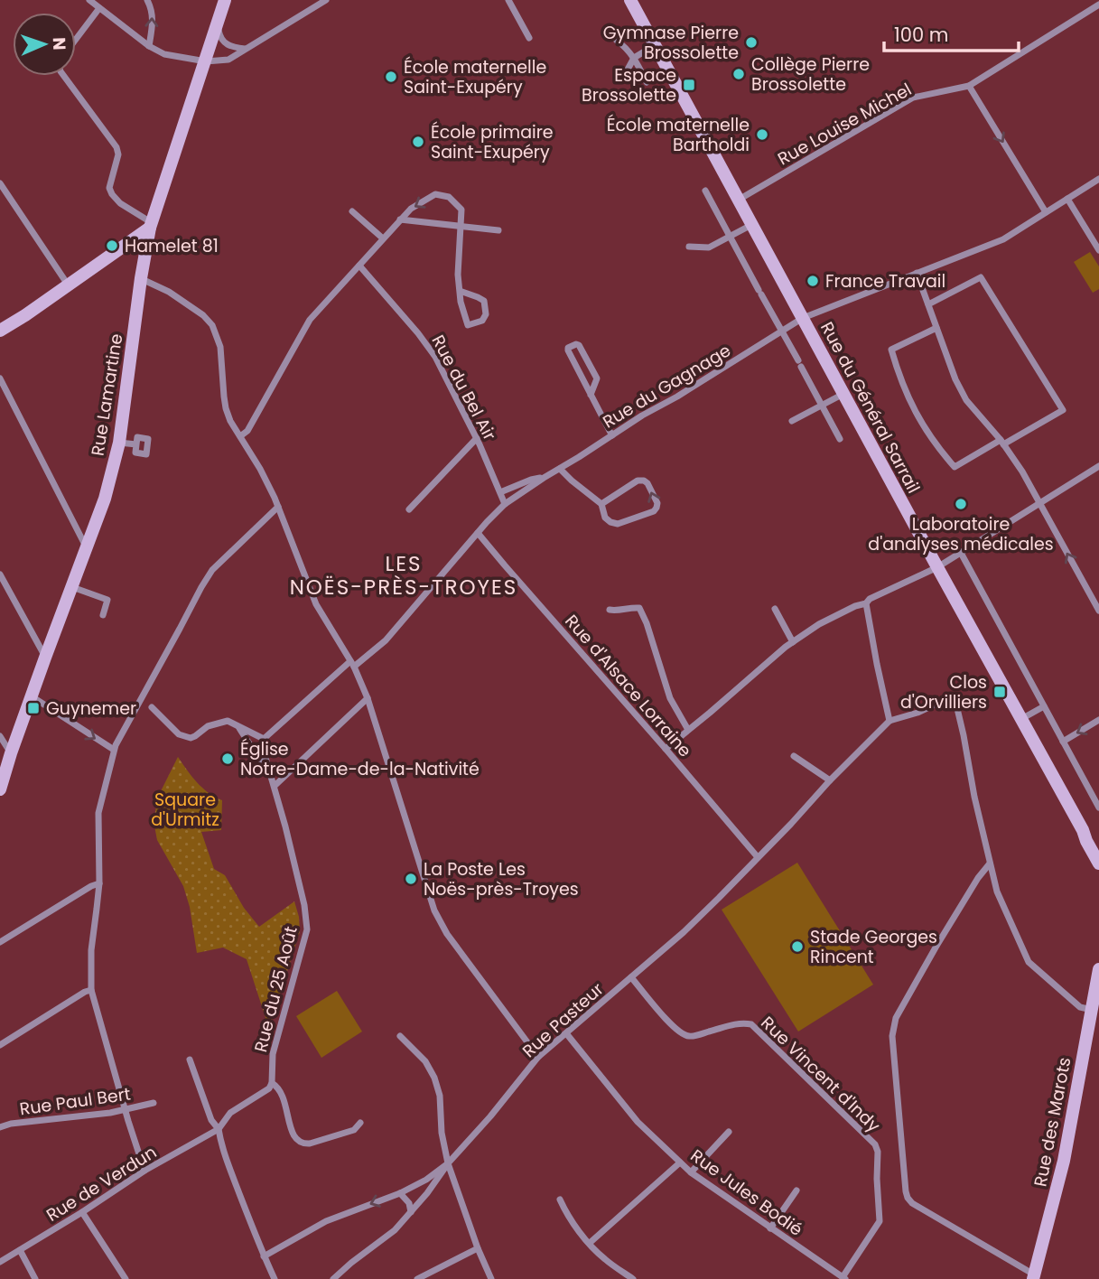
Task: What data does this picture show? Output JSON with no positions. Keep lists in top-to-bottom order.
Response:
{
  "streets": {
    "main road": ["Rue Lamartine", "Rue du Général Sarrail", "Rue des Marots"],
    "street": [
      "Rue Louise Michel",
      "Rue du Gagnage",
      "Rue du Bel Air",
      "Rue d'Alsace Lorraine",
      "Rue du 25 Août",
      "Rue Pasteur",
      "Rue Vincent d'Indy",
      "Rue Paul Bert",
      "Rue de Verdun",
      "Rue Jules Bodié"
    ]
  },
  "crossings": [
    ["Rue Louise Michel", "Rue du Général Sarrail"],
    ["Rue du Gagnage", "Rue du Bel Air"],
    ["Rue du Gagnage", "Rue du Général Sarrail"],
    ["Rue du Gagnage", "Rue d'Alsace Lorraine"],
    ["Rue du Gagnage", "Rue du 25 Août"],
    ["Rue d'Alsace Lorraine", "Rue Pasteur"],
    ["Rue Pasteur", "Rue Vincent d'Indy"],
    ["Rue Pasteur", "Rue Jules Bodié"],
    ["Rue Vincent d'Indy", "Rue Jules Bodié"]
  ],
  "districts": ["LES NOËS-PRÈS-TROYES"],
  "parks": ["Square d'Urmitz"],
  "places": {
    "other": [
      "Gymnase Pierre Brossolette",
      "Collège Pierre Brossolette",
      "École maternelle Saint-Exupéry",
      "École maternelle Bartholdi",
      "École primaire Saint-Exupéry",
      "Hamelet 81",
      "France Travail",
      "Laboratoire d'analyses médicales",
      "Église Notre-Dame-de-la-Nativité",
      "La Poste Les Noës-près-Troyes",
      "Stade Georges Rincent"
    ],
    "transit": ["Espace Brossolette", "Clos d'Orvilliers", "Guynemer"]
  },
  "scale_bar": "100 m",
  "north": "right"
}
